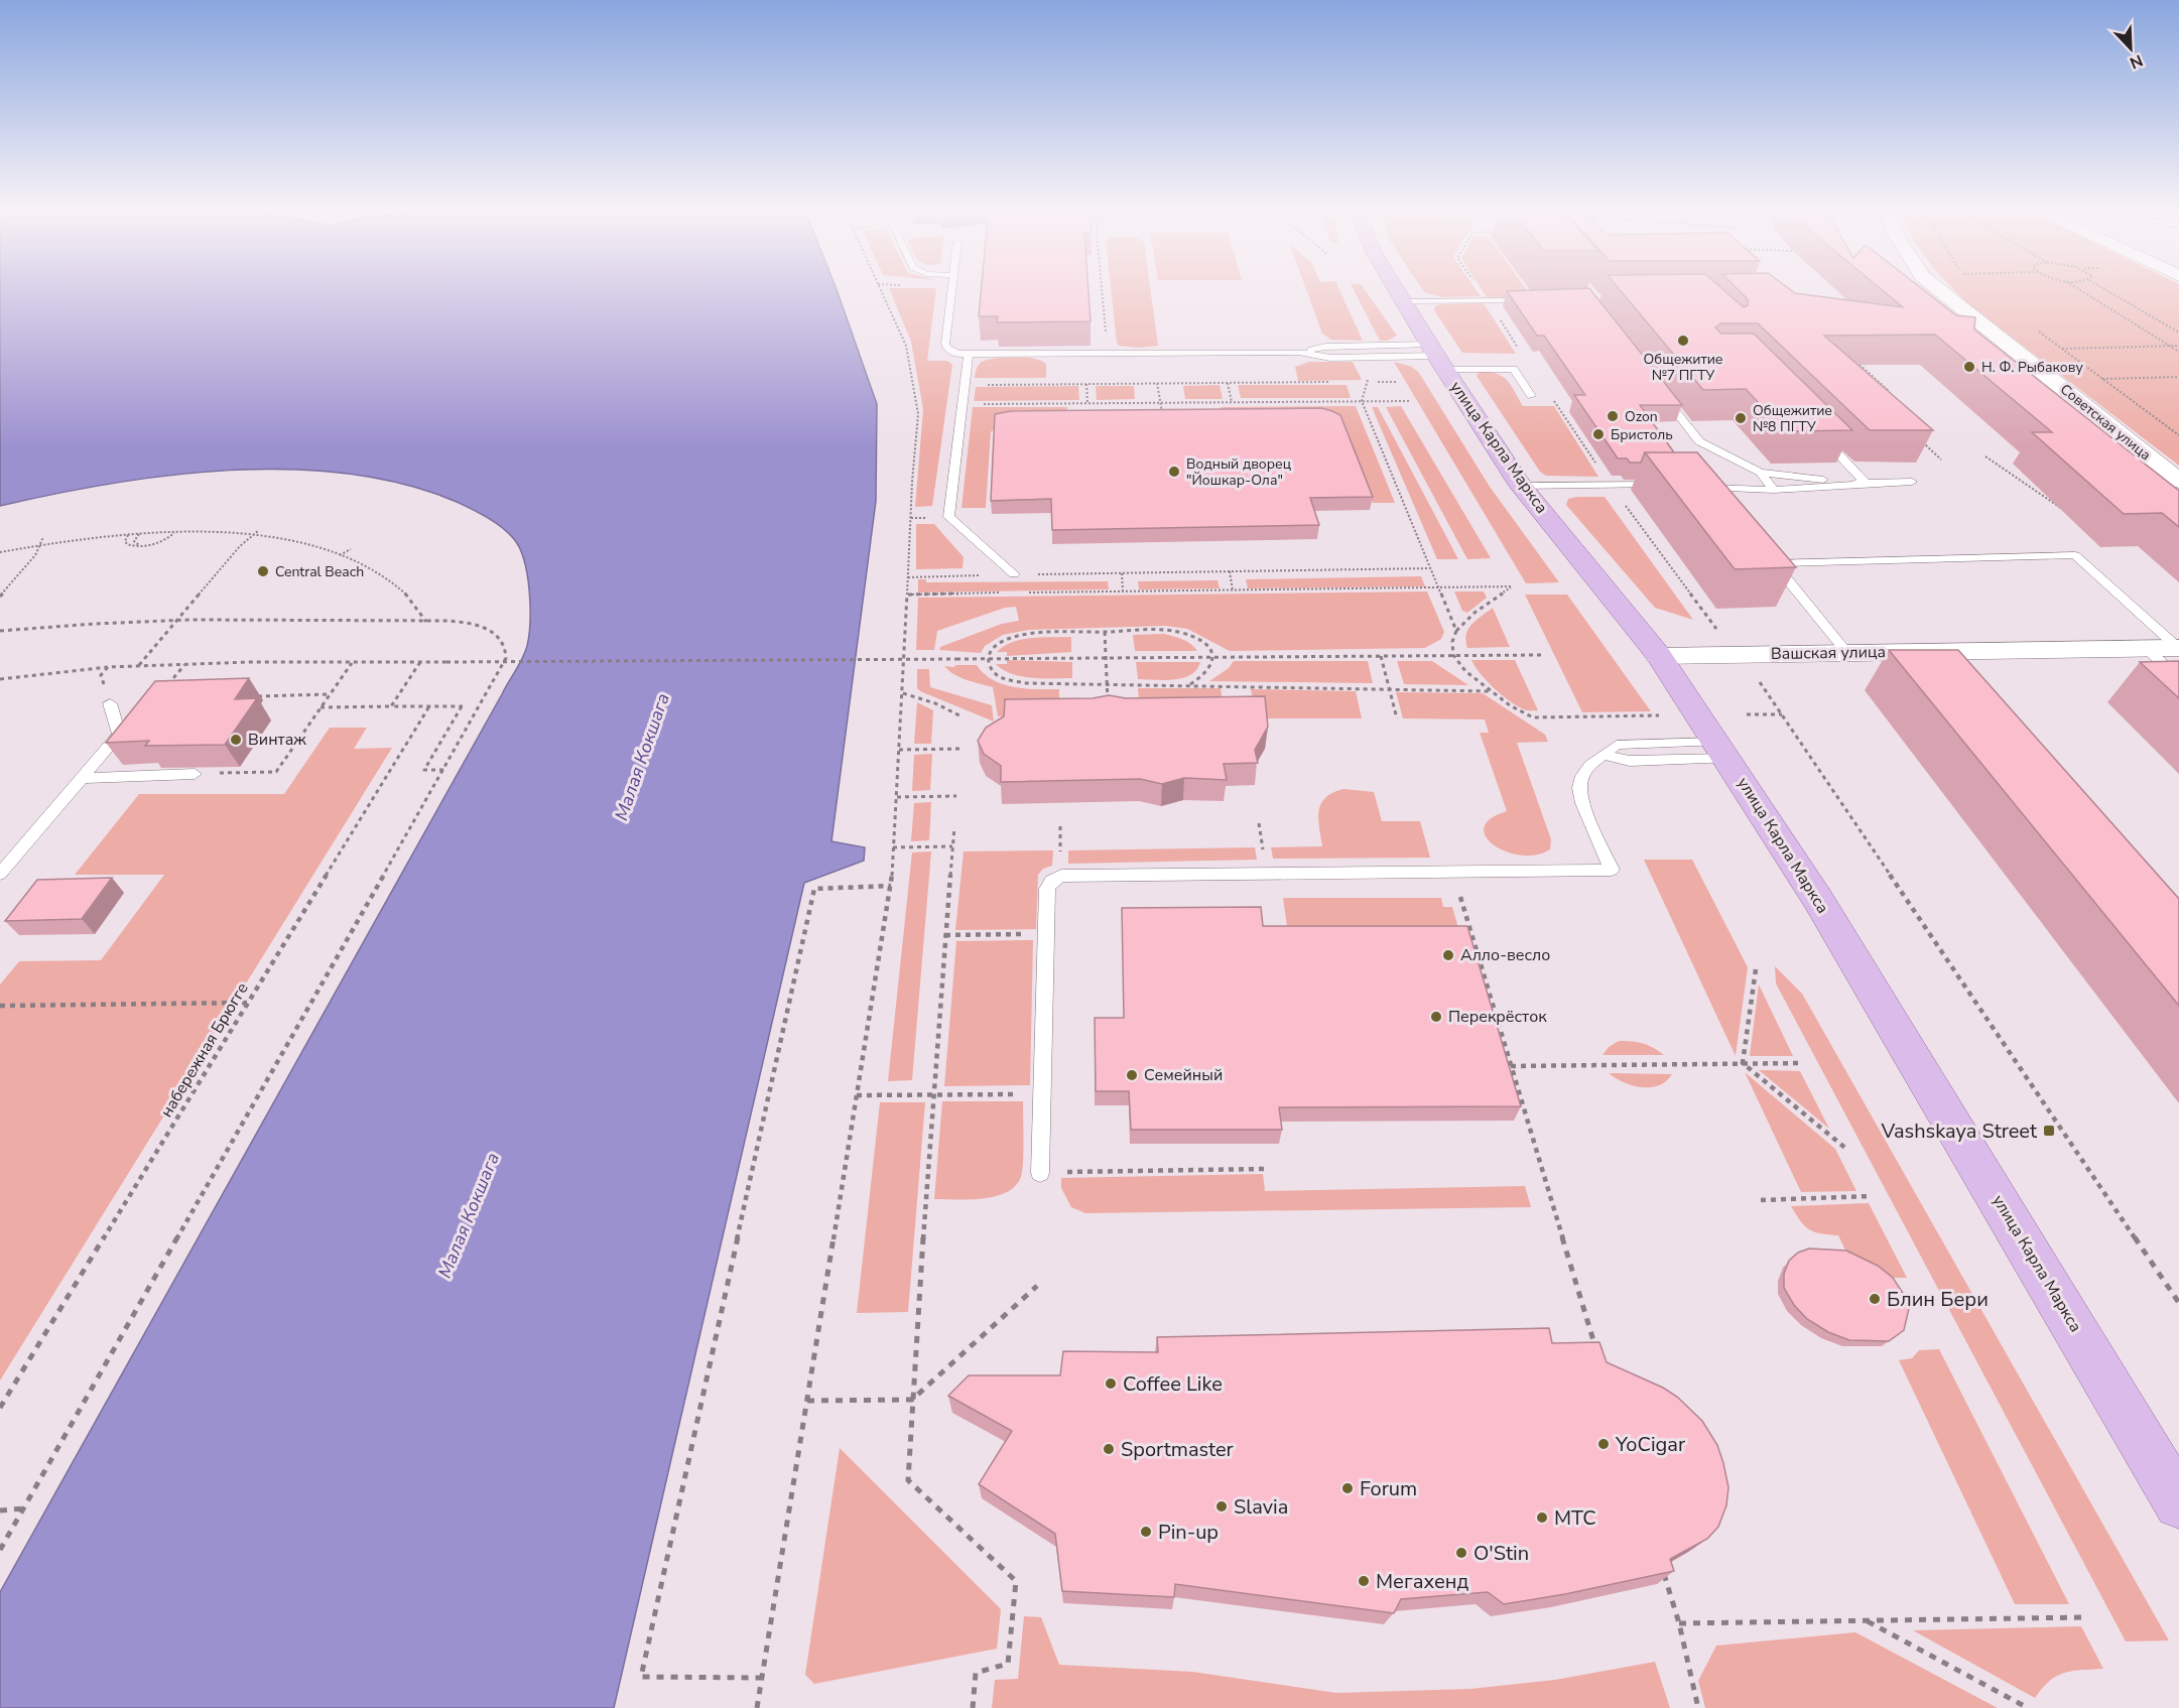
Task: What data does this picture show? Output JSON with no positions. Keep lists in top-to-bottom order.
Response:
{
  "streets": {
    "main road": ["улица Карла Маркса"],
    "street": ["Советская улица", "Вашская улица"],
    "path": ["набережная Брюгге"]
  },
  "crossings": [
    ["улица Карла Маркса", "Вашская улица"]
  ],
  "water": ["Малая Кокшага"],
  "places": {
    "other": [
      "Общежитие №7 ПГТУ",
      "Н. Ф. Рыбакову",
      "Ozon",
      "Общежитие №8 ПГТУ",
      "Бристоль",
      "Водный дворец \"Йошкар-Ола\"",
      "Central Beach",
      "Винтаж",
      "Алло-весло",
      "Перекрёсток",
      "Семейный",
      "Блин Бери",
      "Coffee Like",
      "YoCigar",
      "Sportmaster",
      "Forum",
      "Slavia",
      "МТС",
      "Pin-up",
      "O'Stin",
      "Мегахенд"
    ],
    "transit": ["Vashskaya Street"]
  },
  "north": "bottom right"
}
